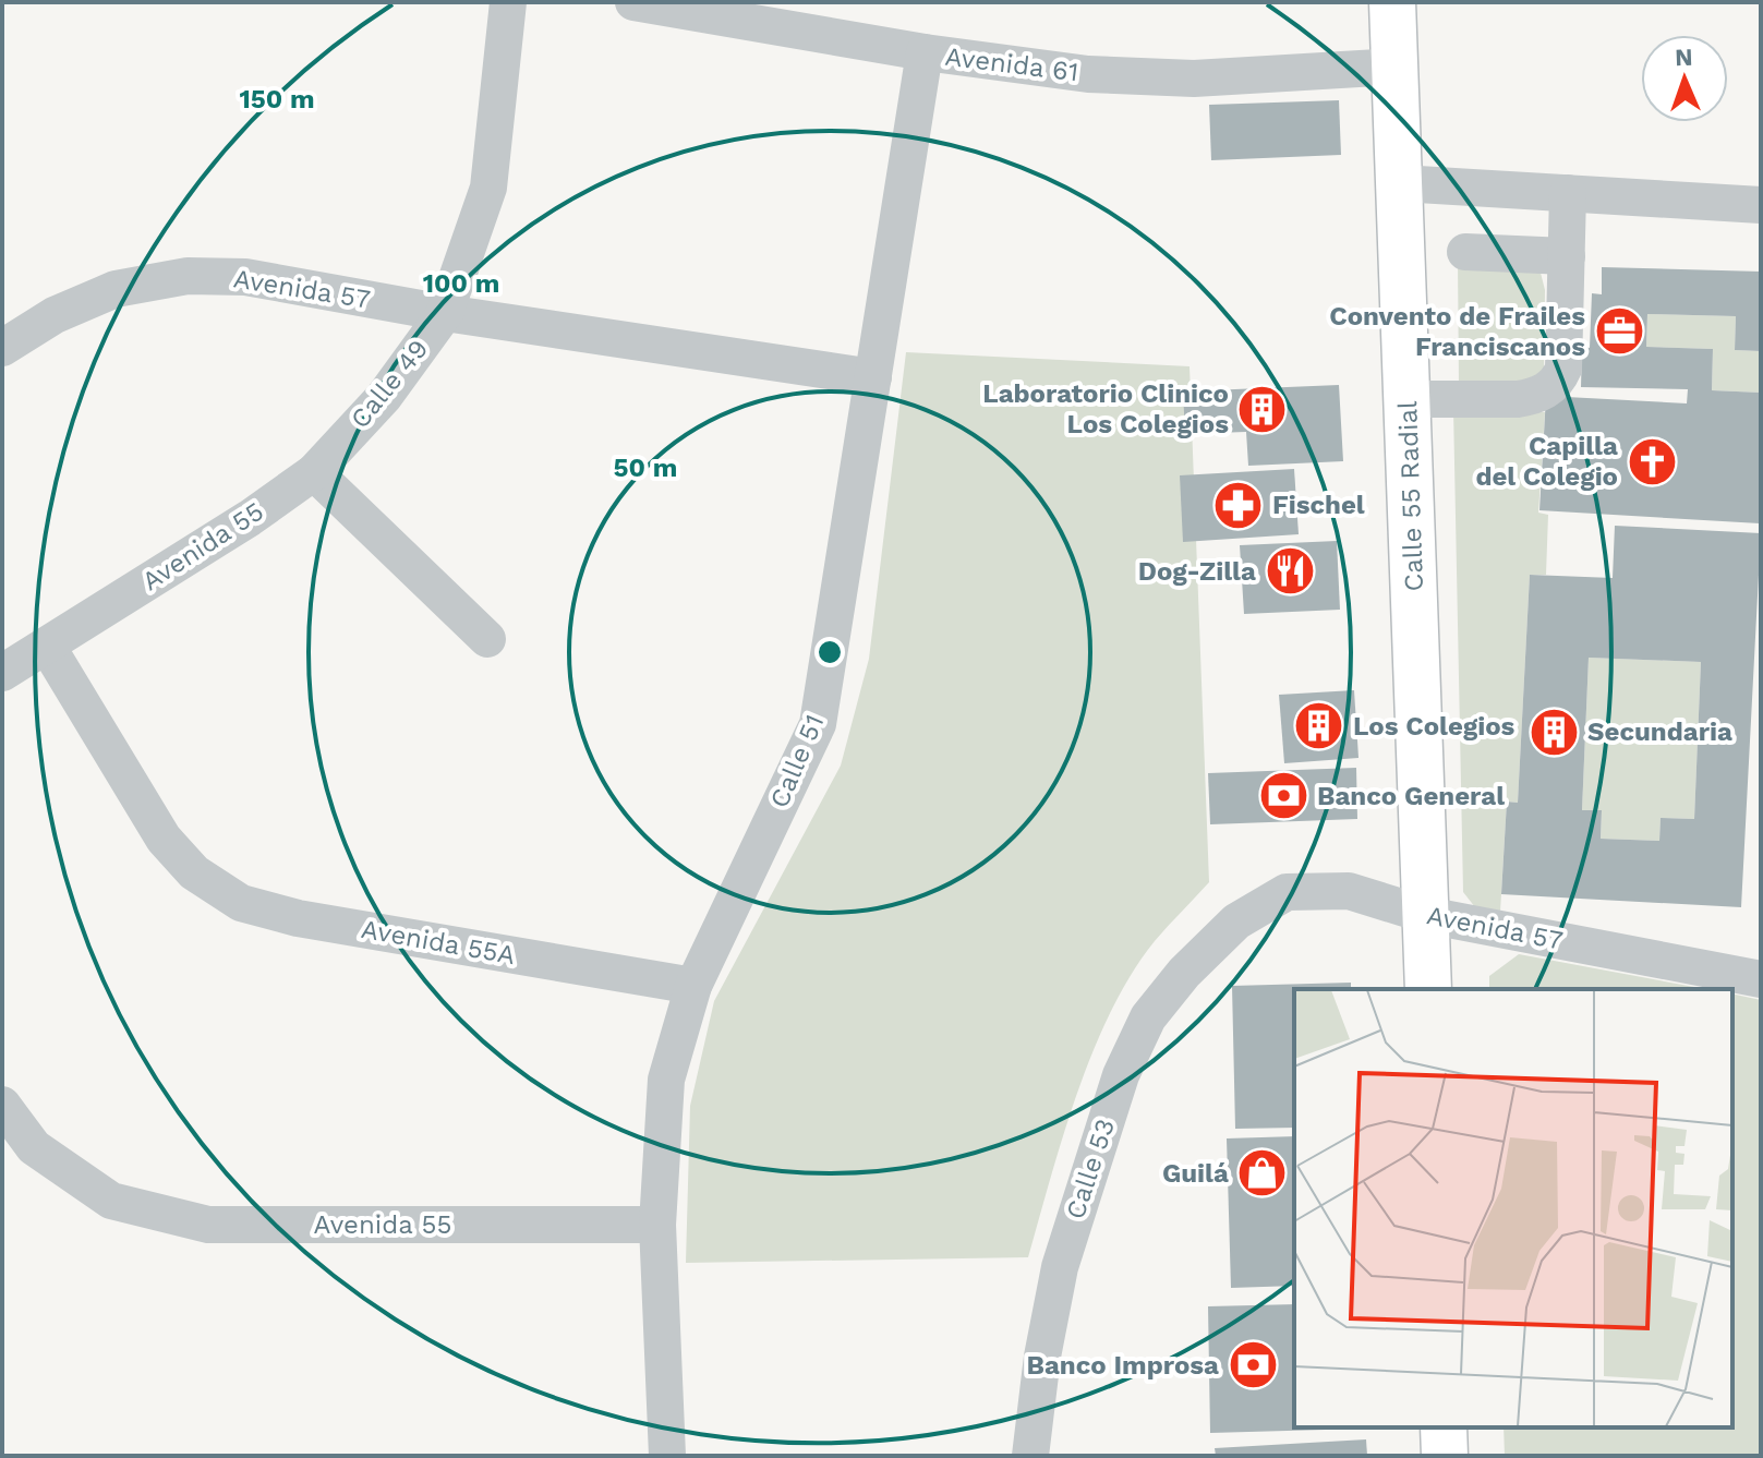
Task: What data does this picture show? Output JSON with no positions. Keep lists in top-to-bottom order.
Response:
{
  "streets": {
    "main road": ["Calle 55 Radial"],
    "street": [
      "Avenida 61",
      "Avenida 57",
      "Calle 49",
      "Avenida 55",
      "Calle 51",
      "Avenida 55A",
      "Calle 53"
    ]
  },
  "crossings": [
    ["Avenida 61", "Calle 55 Radial"],
    ["Avenida 61", "Calle 51"],
    ["Avenida 57", "Calle 49"],
    ["Avenida 57", "Calle 55 Radial"],
    ["Avenida 57", "Calle 51"],
    ["Avenida 57", "Calle 53"],
    ["Calle 49", "Avenida 55"],
    ["Avenida 55", "Calle 51"],
    ["Avenida 55", "Avenida 55A"],
    ["Calle 51", "Avenida 55A"]
  ],
  "places": {
    "office": ["Convento de Frailes Franciscanos"],
    "building": ["Laboratorio Clinico Los Colegios", "Los Colegios", "Secundaria"],
    "church": ["Capilla del Colegio"],
    "pharmacy": ["Fischel"],
    "restaurant": ["Dog-Zilla"],
    "bank": ["Banco General", "Banco Improsa"],
    "shop": ["Guilá"]
  },
  "north": "top",
  "rings": ["150 m", "100 m", "50 m"]
}
